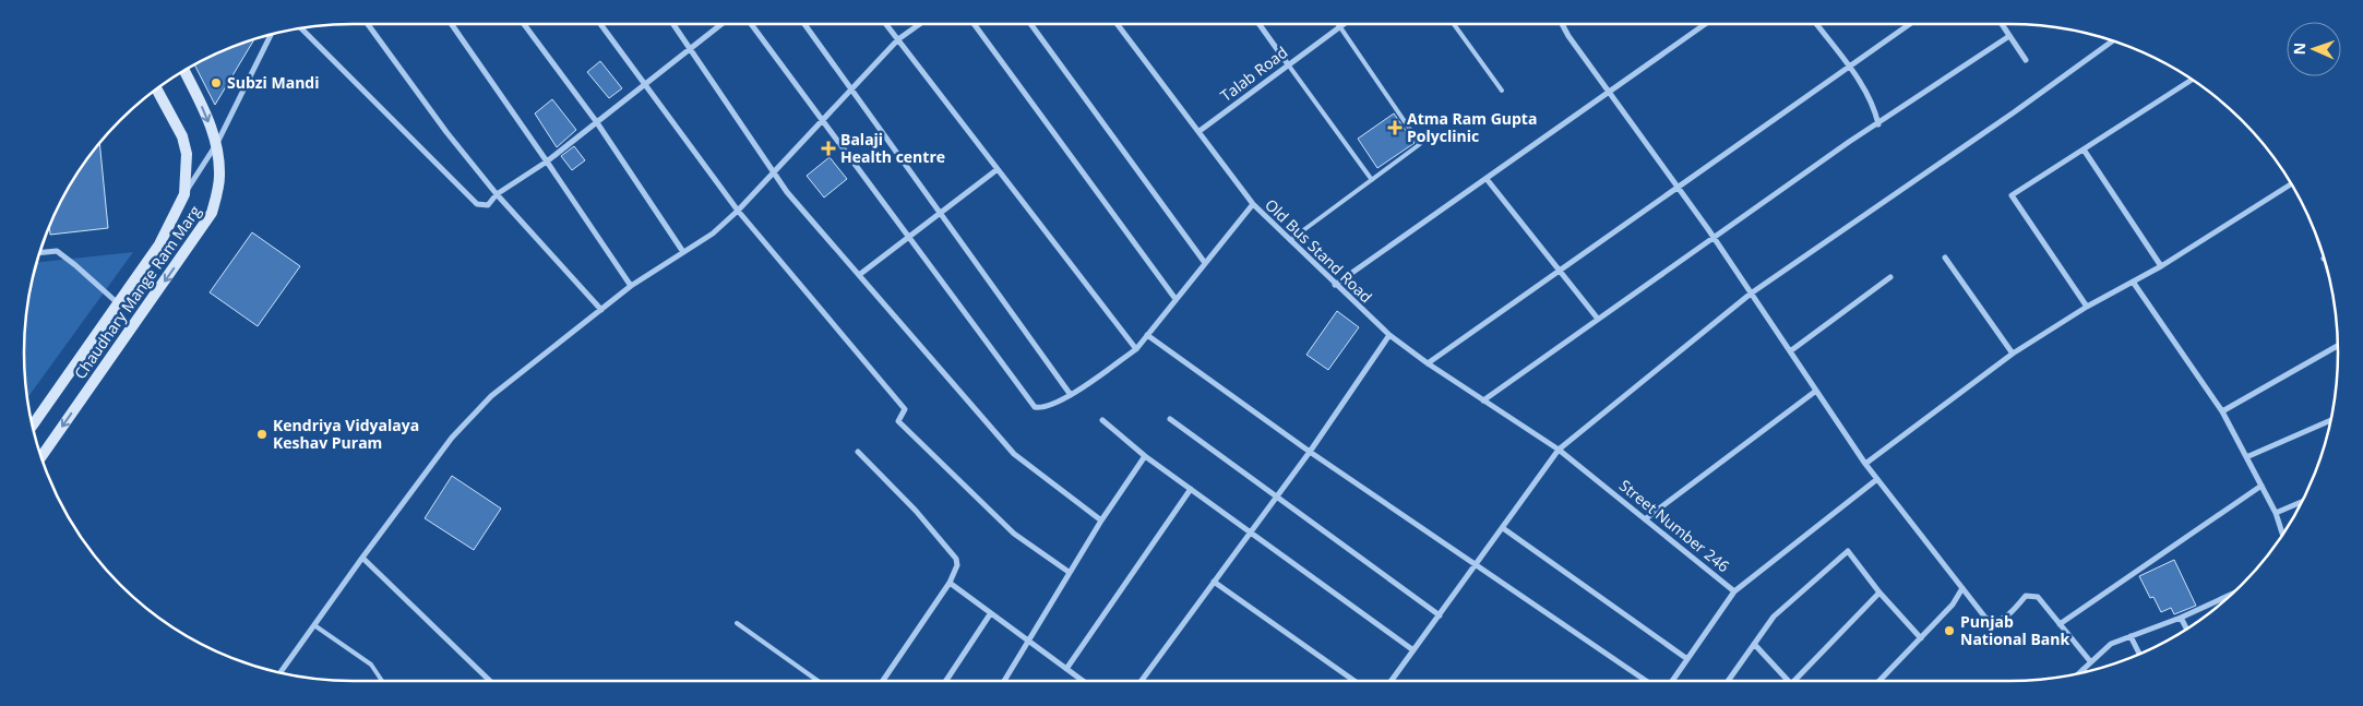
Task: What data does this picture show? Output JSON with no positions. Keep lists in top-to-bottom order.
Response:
{
  "streets": {
    "main road": ["Chaudhary Mange Ram Marg"],
    "street": ["Talab Road", "Old Bus Stand Road", "Street Number 246"]
  },
  "crossings": [
    ["Talab Road", "Old Bus Stand Road"],
    ["Old Bus Stand Road", "Street Number 246"]
  ],
  "places": {
    "other": ["Subzi Mandi", "Kendriya Vidyalaya Keshav Puram", "Punjab National Bank"],
    "health": ["Atma Ram Gupta Polyclinic", "Balaji Health centre"]
  },
  "north": "left"
}
